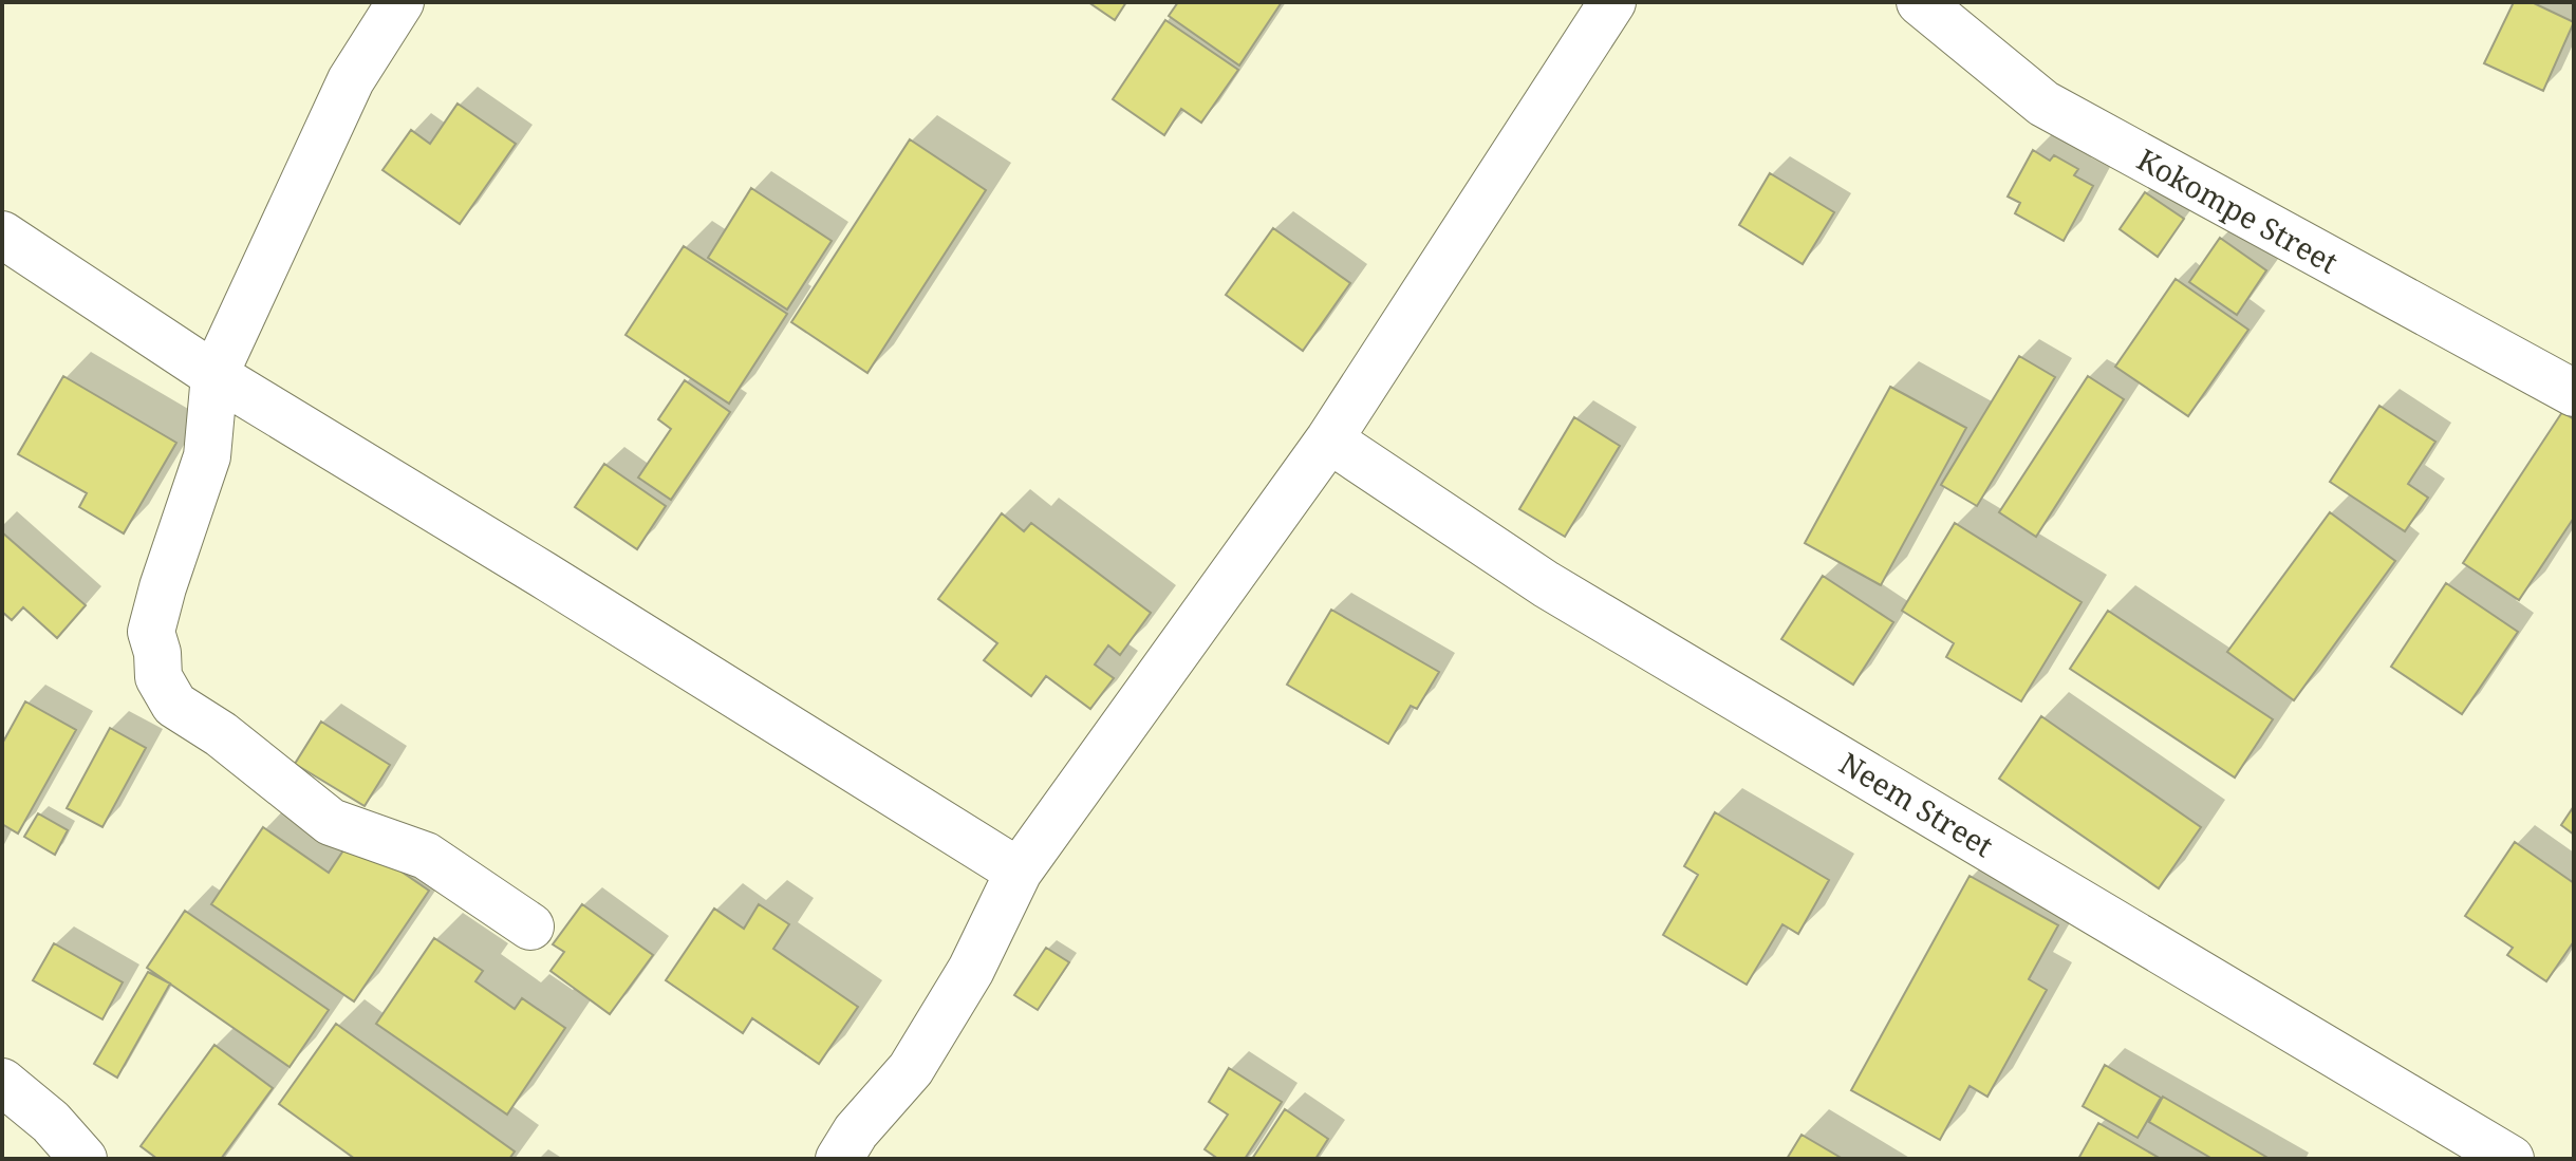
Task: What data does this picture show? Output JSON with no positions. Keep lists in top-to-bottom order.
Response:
{
  "streets": {
    "street": ["Kokompe Street", "Neem Street"]
  }
}
